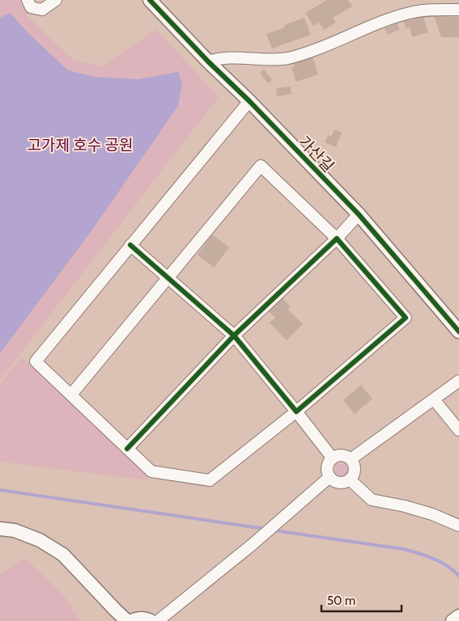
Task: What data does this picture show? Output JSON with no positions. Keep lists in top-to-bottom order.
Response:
{
  "streets": {
    "street": ["가산길"]
  },
  "parks": ["고가제 호수 공원"],
  "scale_bar": "50 m"
}
